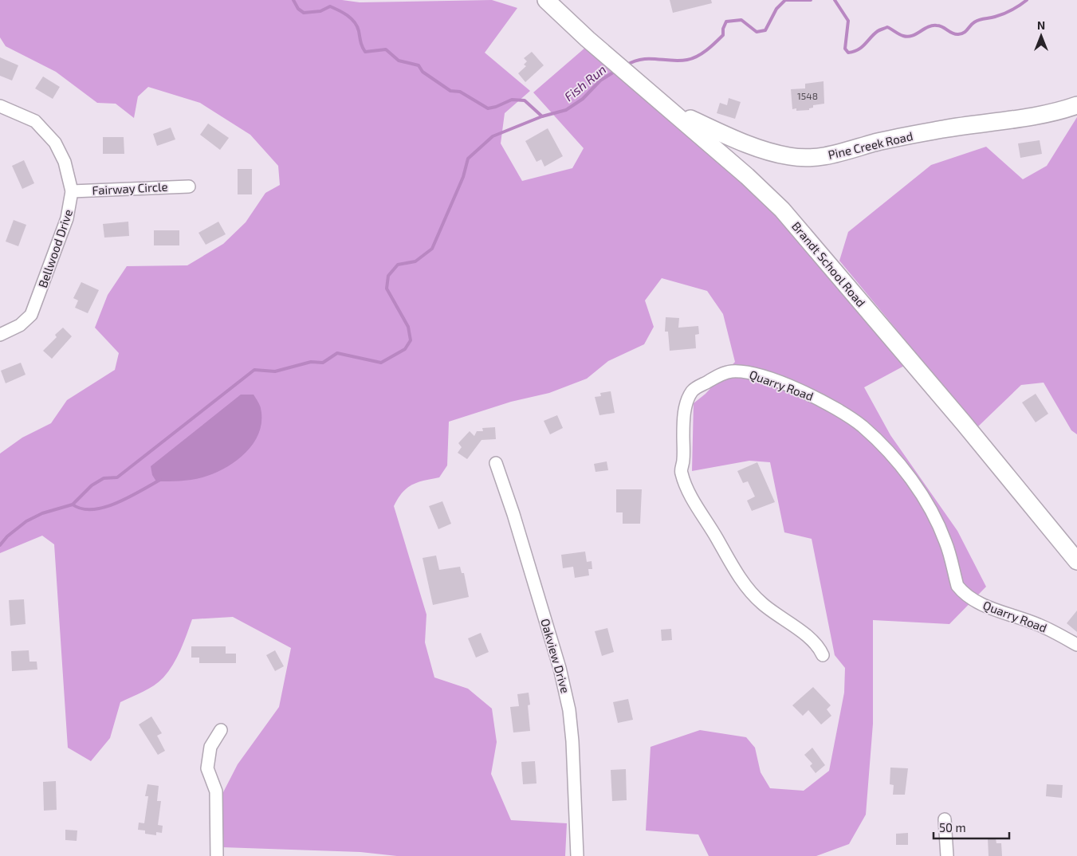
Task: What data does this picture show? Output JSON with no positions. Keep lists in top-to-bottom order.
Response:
{
  "streets": {
    "street": [
      "Pine Creek Road",
      "Fairway Circle",
      "Bellwood Drive",
      "Brandt School Road",
      "Quarry Road",
      "Oakview Drive"
    ]
  },
  "crossings": [
    ["Pine Creek Road", "Brandt School Road"],
    ["Fairway Circle", "Bellwood Drive"]
  ],
  "water": ["Fish Run"],
  "house_numbers": ["1548"],
  "scale_bar": "50 m",
  "north": "top"
}
